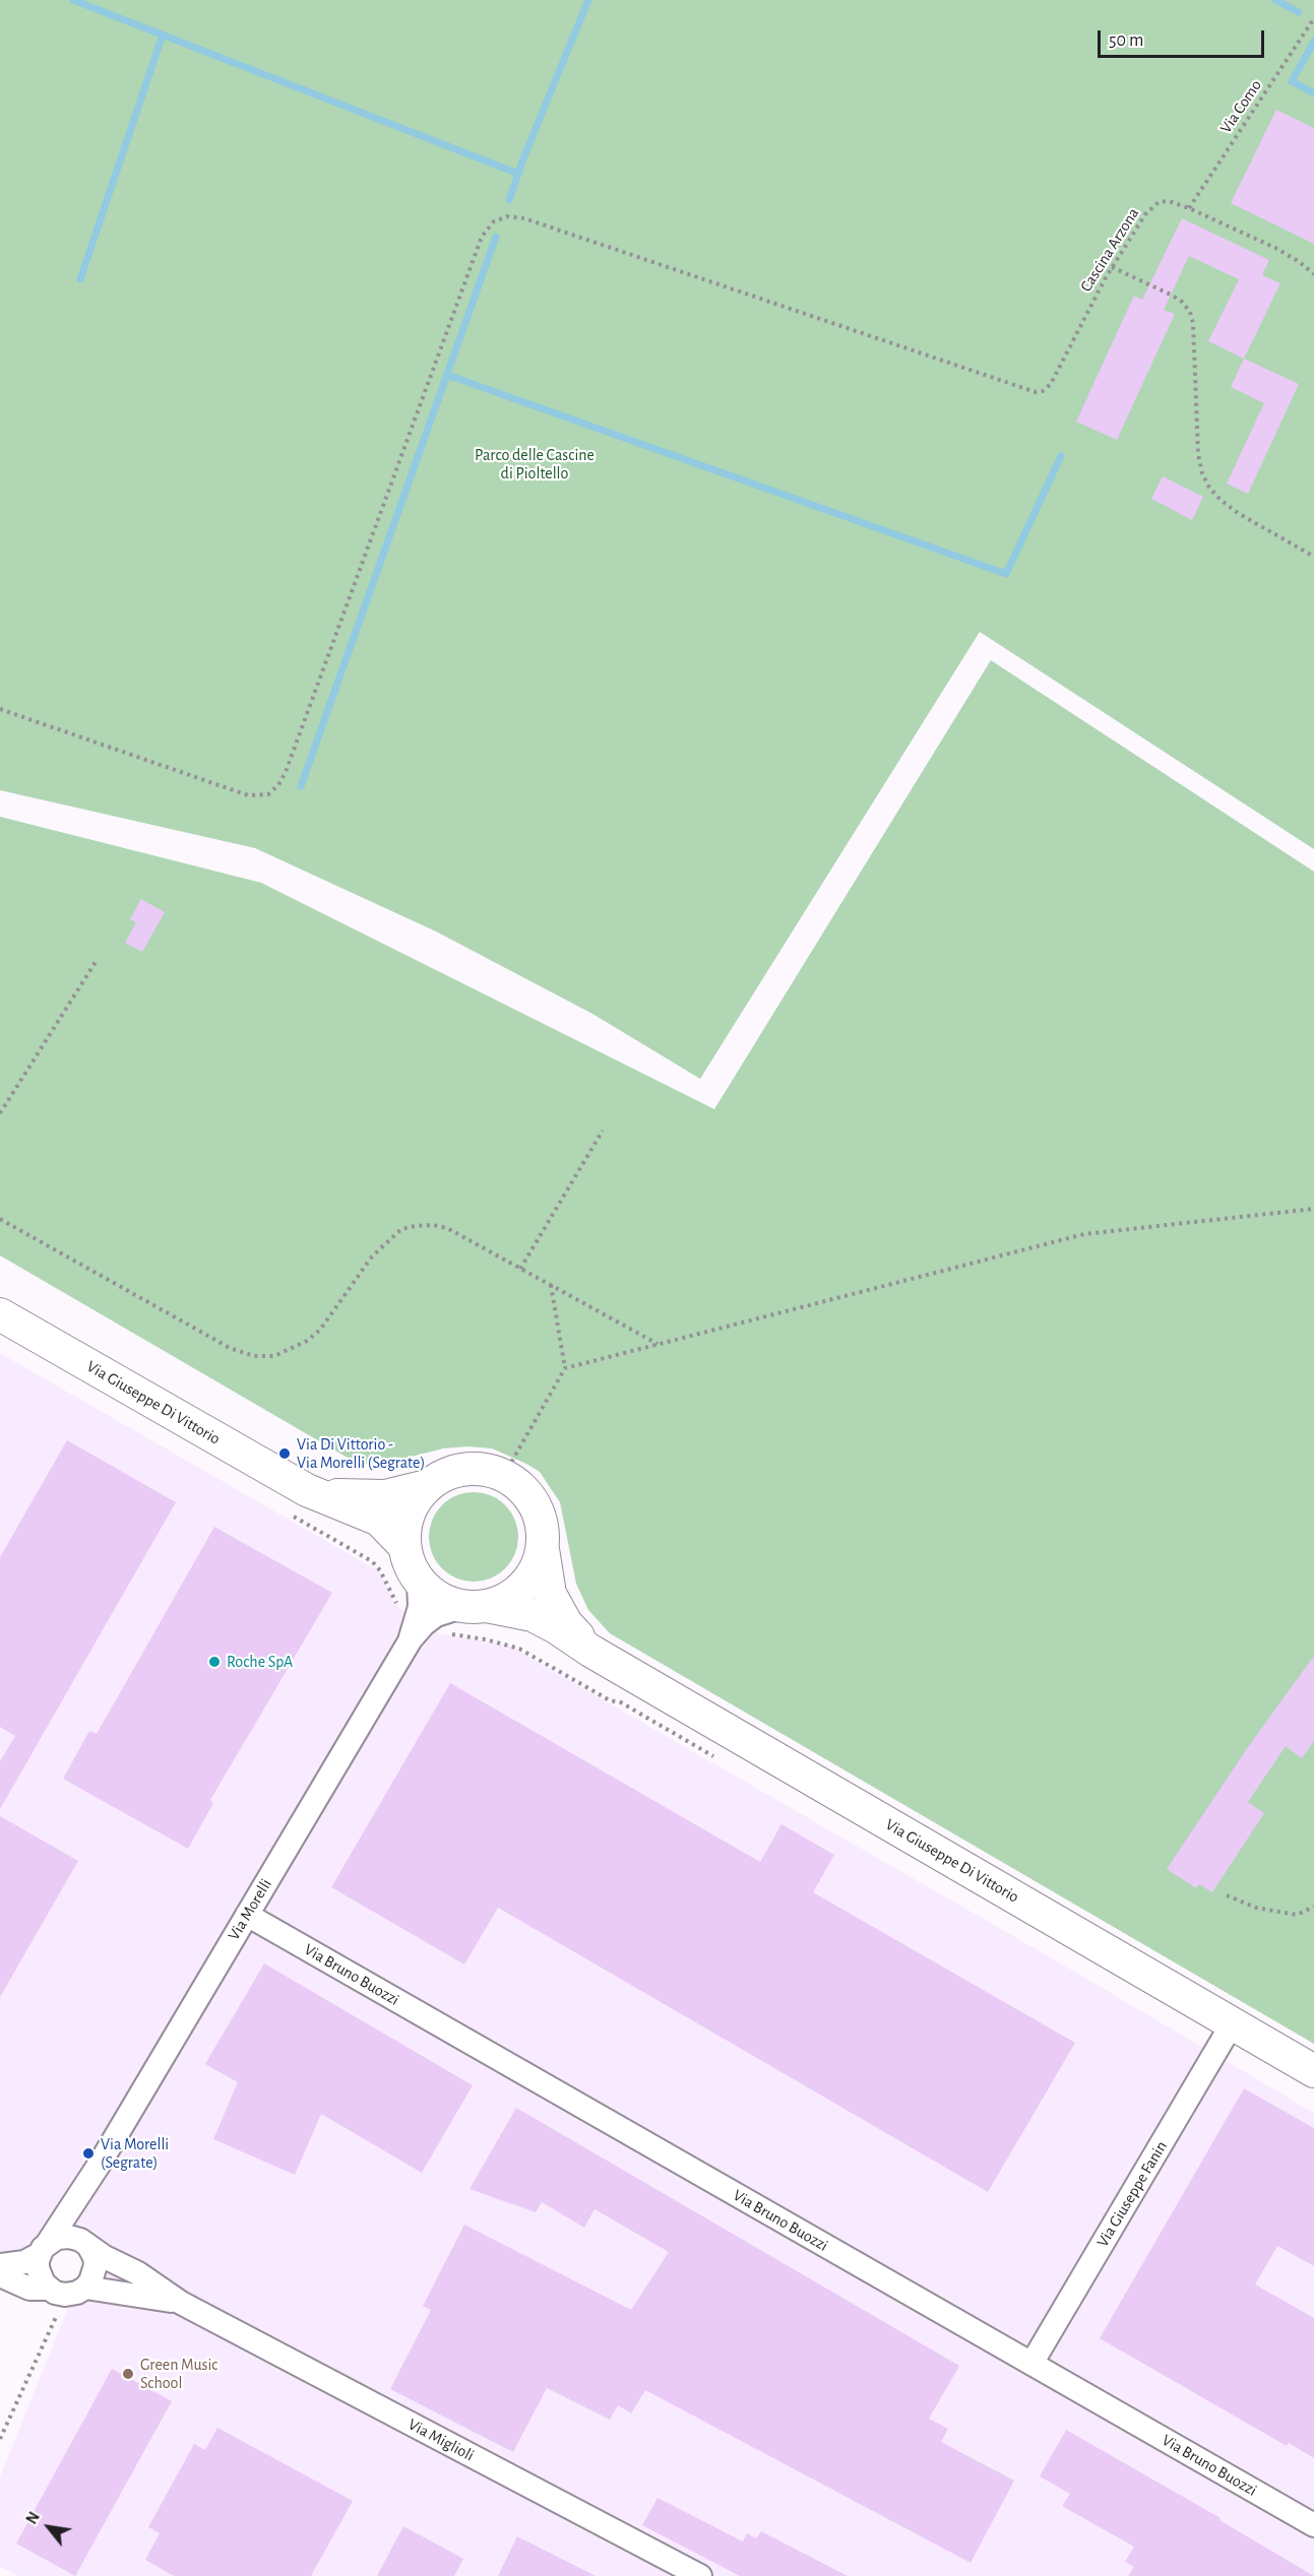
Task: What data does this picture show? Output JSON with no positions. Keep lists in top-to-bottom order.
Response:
{
  "streets": {
    "main road": ["Via Giuseppe Di Vittorio"],
    "street": [
      "Via Morelli",
      "Via Bruno Buozzi",
      "Via Giuseppe Fanin",
      "Via Miglioli"
    ],
    "path": ["Via Como", "Cascina Arzona"]
  },
  "crossings": [
    ["Via Como", "Cascina Arzona"],
    ["Via Giuseppe Di Vittorio", "Via Morelli"],
    ["Via Giuseppe Di Vittorio", "Via Giuseppe Fanin"],
    ["Via Morelli", "Via Bruno Buozzi"],
    ["Via Bruno Buozzi", "Via Giuseppe Fanin"]
  ],
  "parks": ["Parco delle Cascine di Pioltello"],
  "places": [
    "Via Di Vittorio - Via Morelli (Segrate)",
    "Roche SpA",
    "Via Morelli (Segrate)",
    "Green Music School"
  ],
  "scale_bar": "50 m",
  "north": "top left"
}
